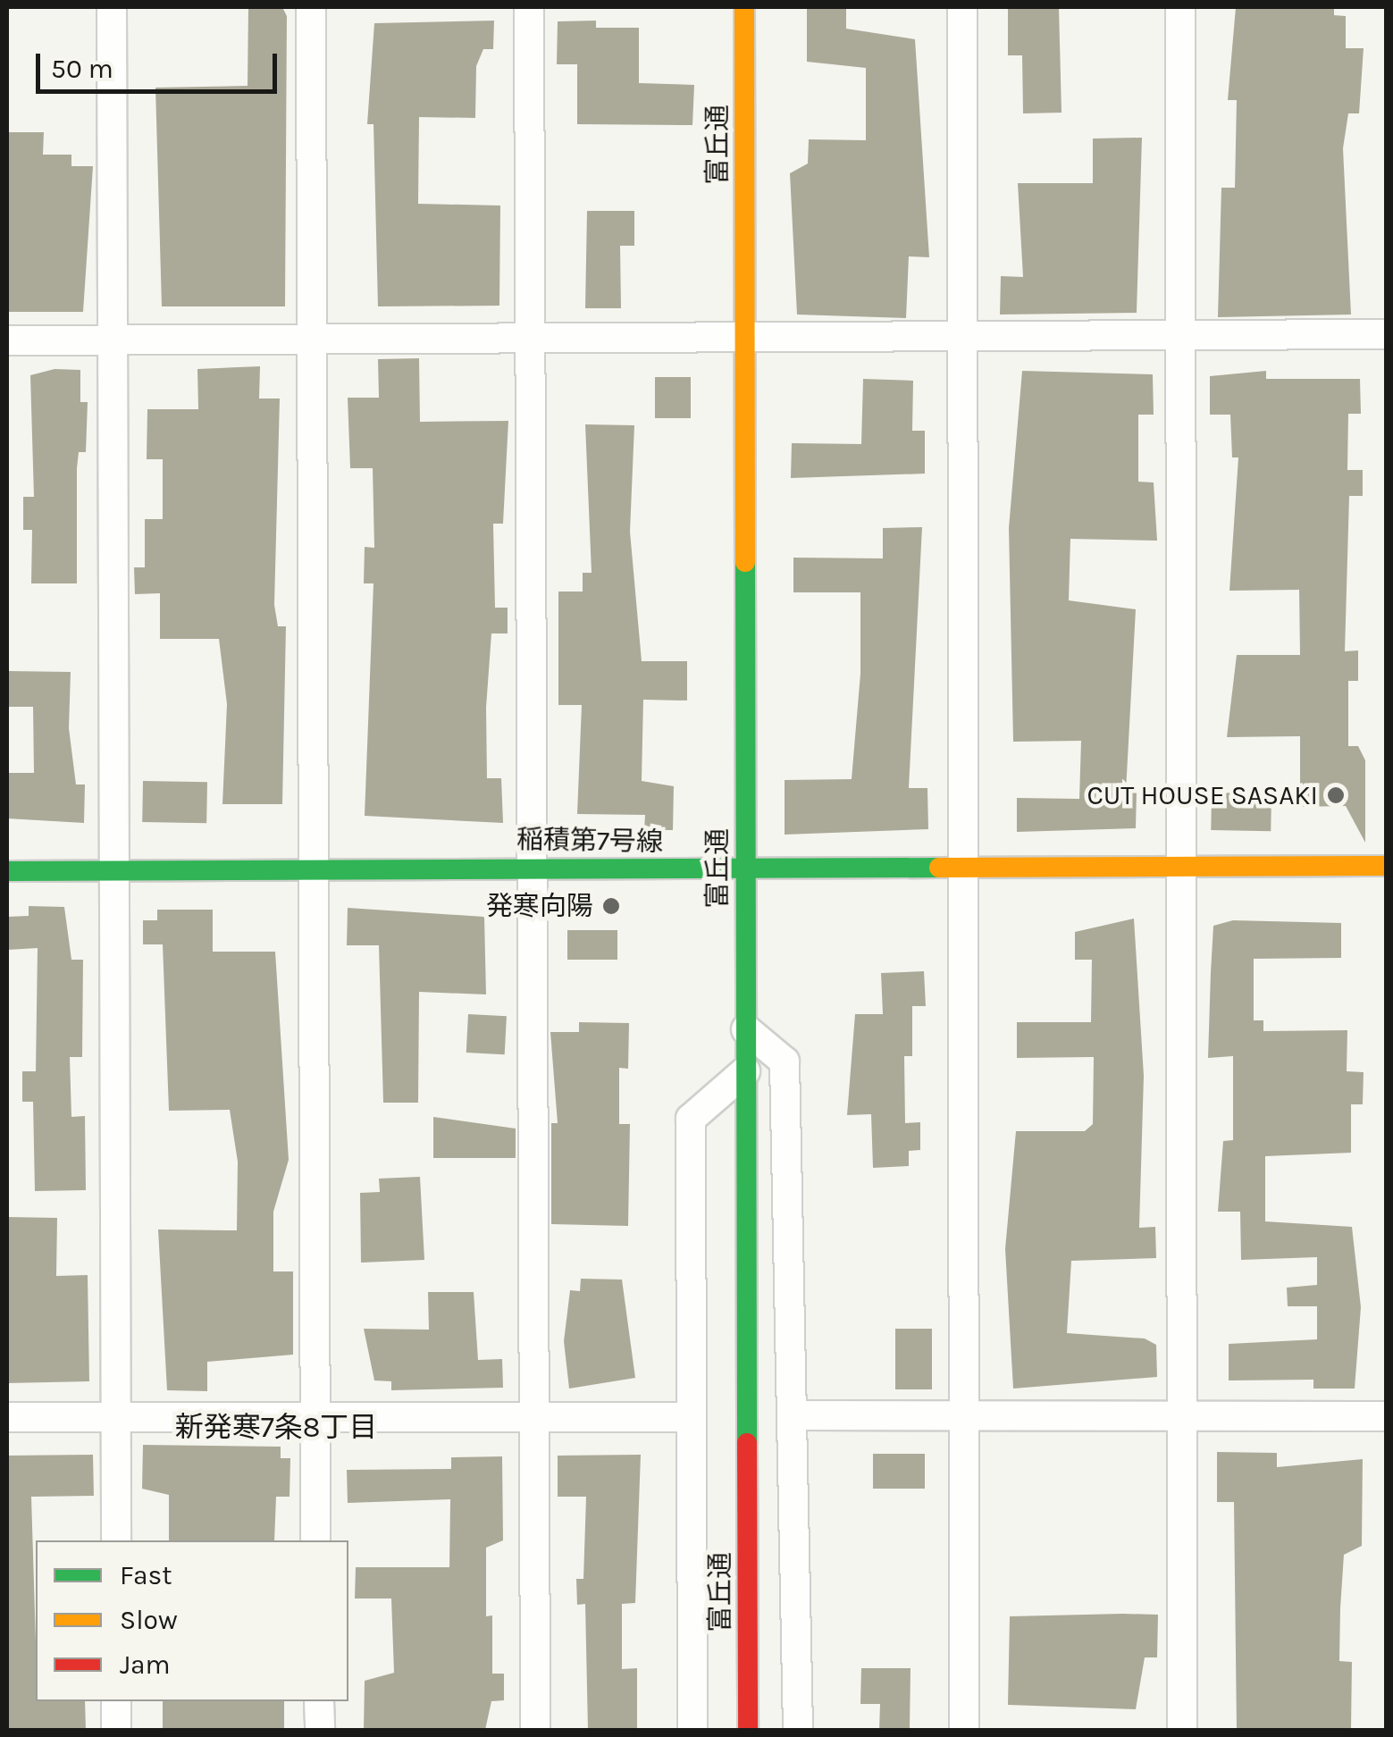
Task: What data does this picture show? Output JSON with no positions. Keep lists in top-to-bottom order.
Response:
{
  "streets": {
    "street": ["富丘通", "稲積第7号線"]
  },
  "crossings": [
    ["富丘通", "稲積第7号線"]
  ],
  "districts": ["新発寒7条8丁目"],
  "places": ["CUT HOUSE SASAKI", "発寒向陽"],
  "legend": ["Fast", "Slow", "Jam"],
  "scale_bar": "50 m"
}
